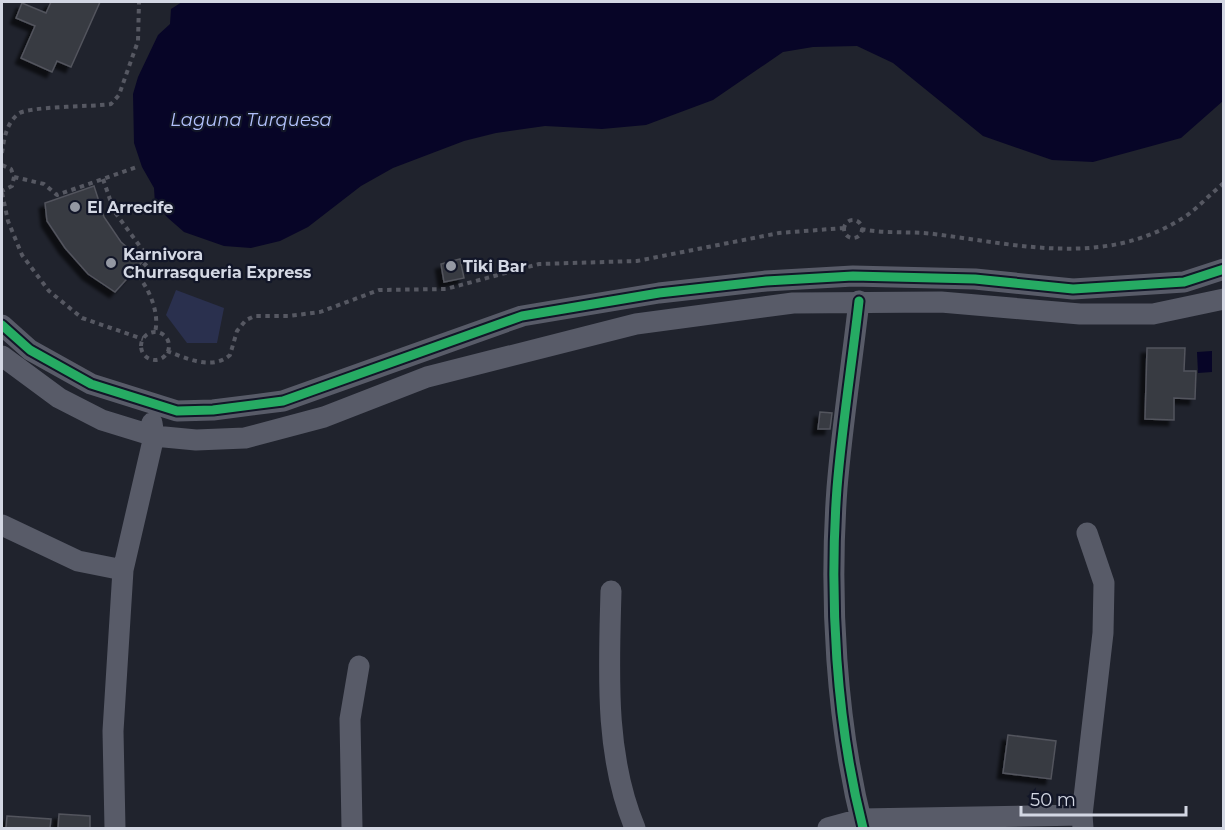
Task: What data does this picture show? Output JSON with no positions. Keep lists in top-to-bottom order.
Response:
{
  "water": ["Laguna Turquesa"],
  "places": ["El Arrecife", "Karnivora Churrasqueria Express", "Tiki Bar"],
  "scale_bar": "50 m"
}
